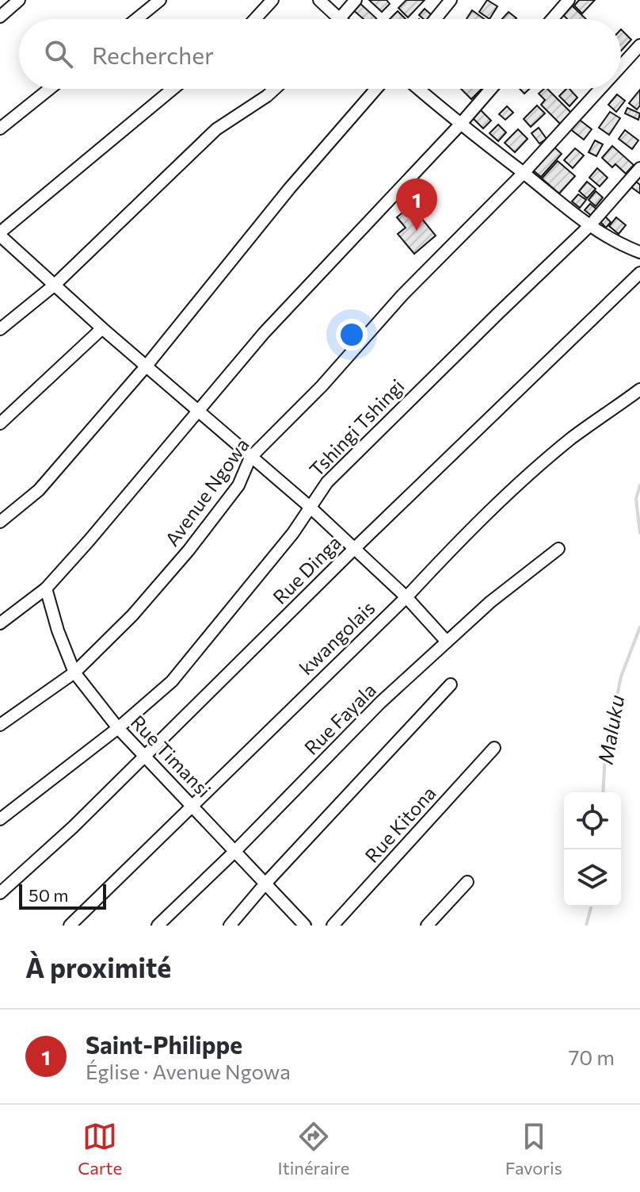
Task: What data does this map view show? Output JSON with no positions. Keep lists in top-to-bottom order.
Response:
{
  "streets": {
    "street": [
      "Tshingi Tshingi",
      "Avenue Ngowa",
      "Rue Dinga",
      "kwangolais",
      "Rue Fayala",
      "Rue Timansi",
      "Rue Kitona"
    ]
  },
  "crossings": [
    ["Tshingi Tshingi", "Rue Timansi"],
    ["Avenue Ngowa", "Rue Timansi"],
    ["Rue Dinga", "Rue Timansi"],
    ["kwangolais", "Rue Timansi"],
    ["Rue Fayala", "Rue Timansi"]
  ],
  "water": ["Maluku"],
  "scale_bar": "50 m",
  "page": {
    "search": "Rechercher",
    "pins": "1",
    "scale": "50 m",
    "heading": "À proximité",
    "list": [
      {
        "mark": "1",
        "name": "Saint-Philippe",
        "note": "Église · Avenue Ngowa",
        "value": "70 m"
      }
    ],
    "nav": ["Carte", "Itinéraire", "Favoris"]
  }
}
